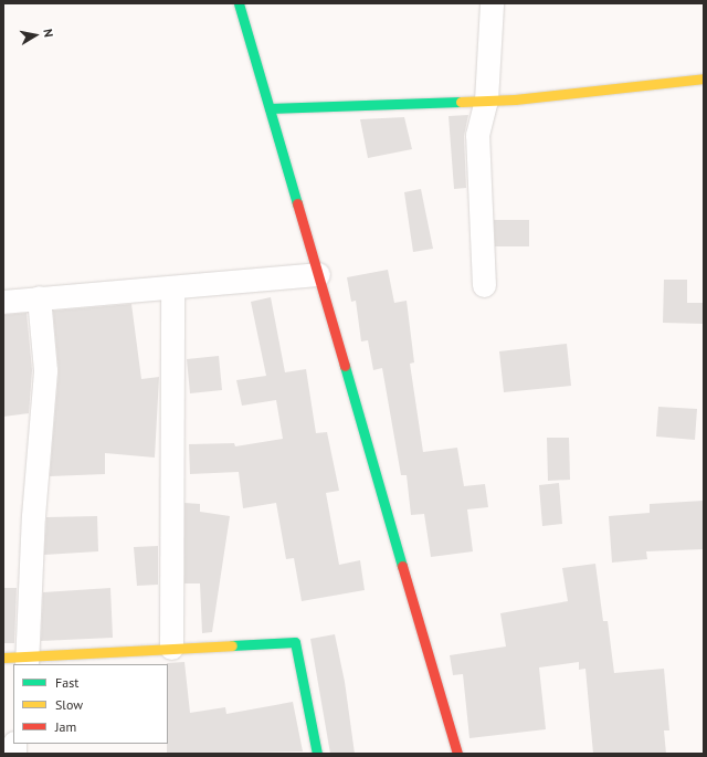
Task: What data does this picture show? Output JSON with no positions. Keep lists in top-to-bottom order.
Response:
{
  "legend": ["Fast", "Slow", "Jam"],
  "north": "right"
}
